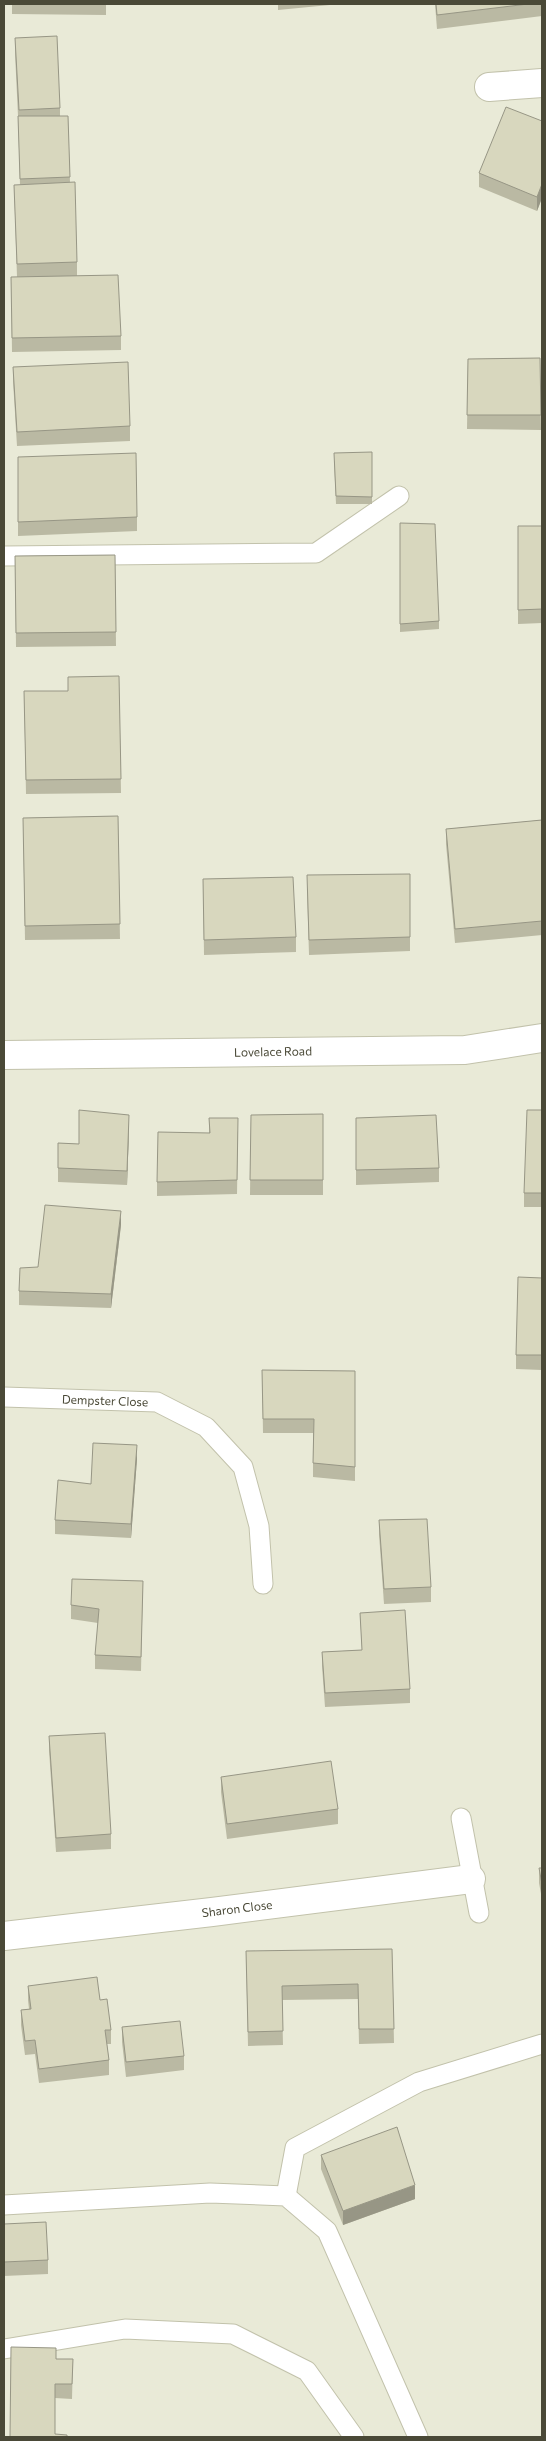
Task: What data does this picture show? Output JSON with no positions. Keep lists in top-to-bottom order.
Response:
{
  "streets": {
    "street": ["Lovelace Road", "Sharon Close"],
    "lane": ["Dempster Close"]
  }
}
